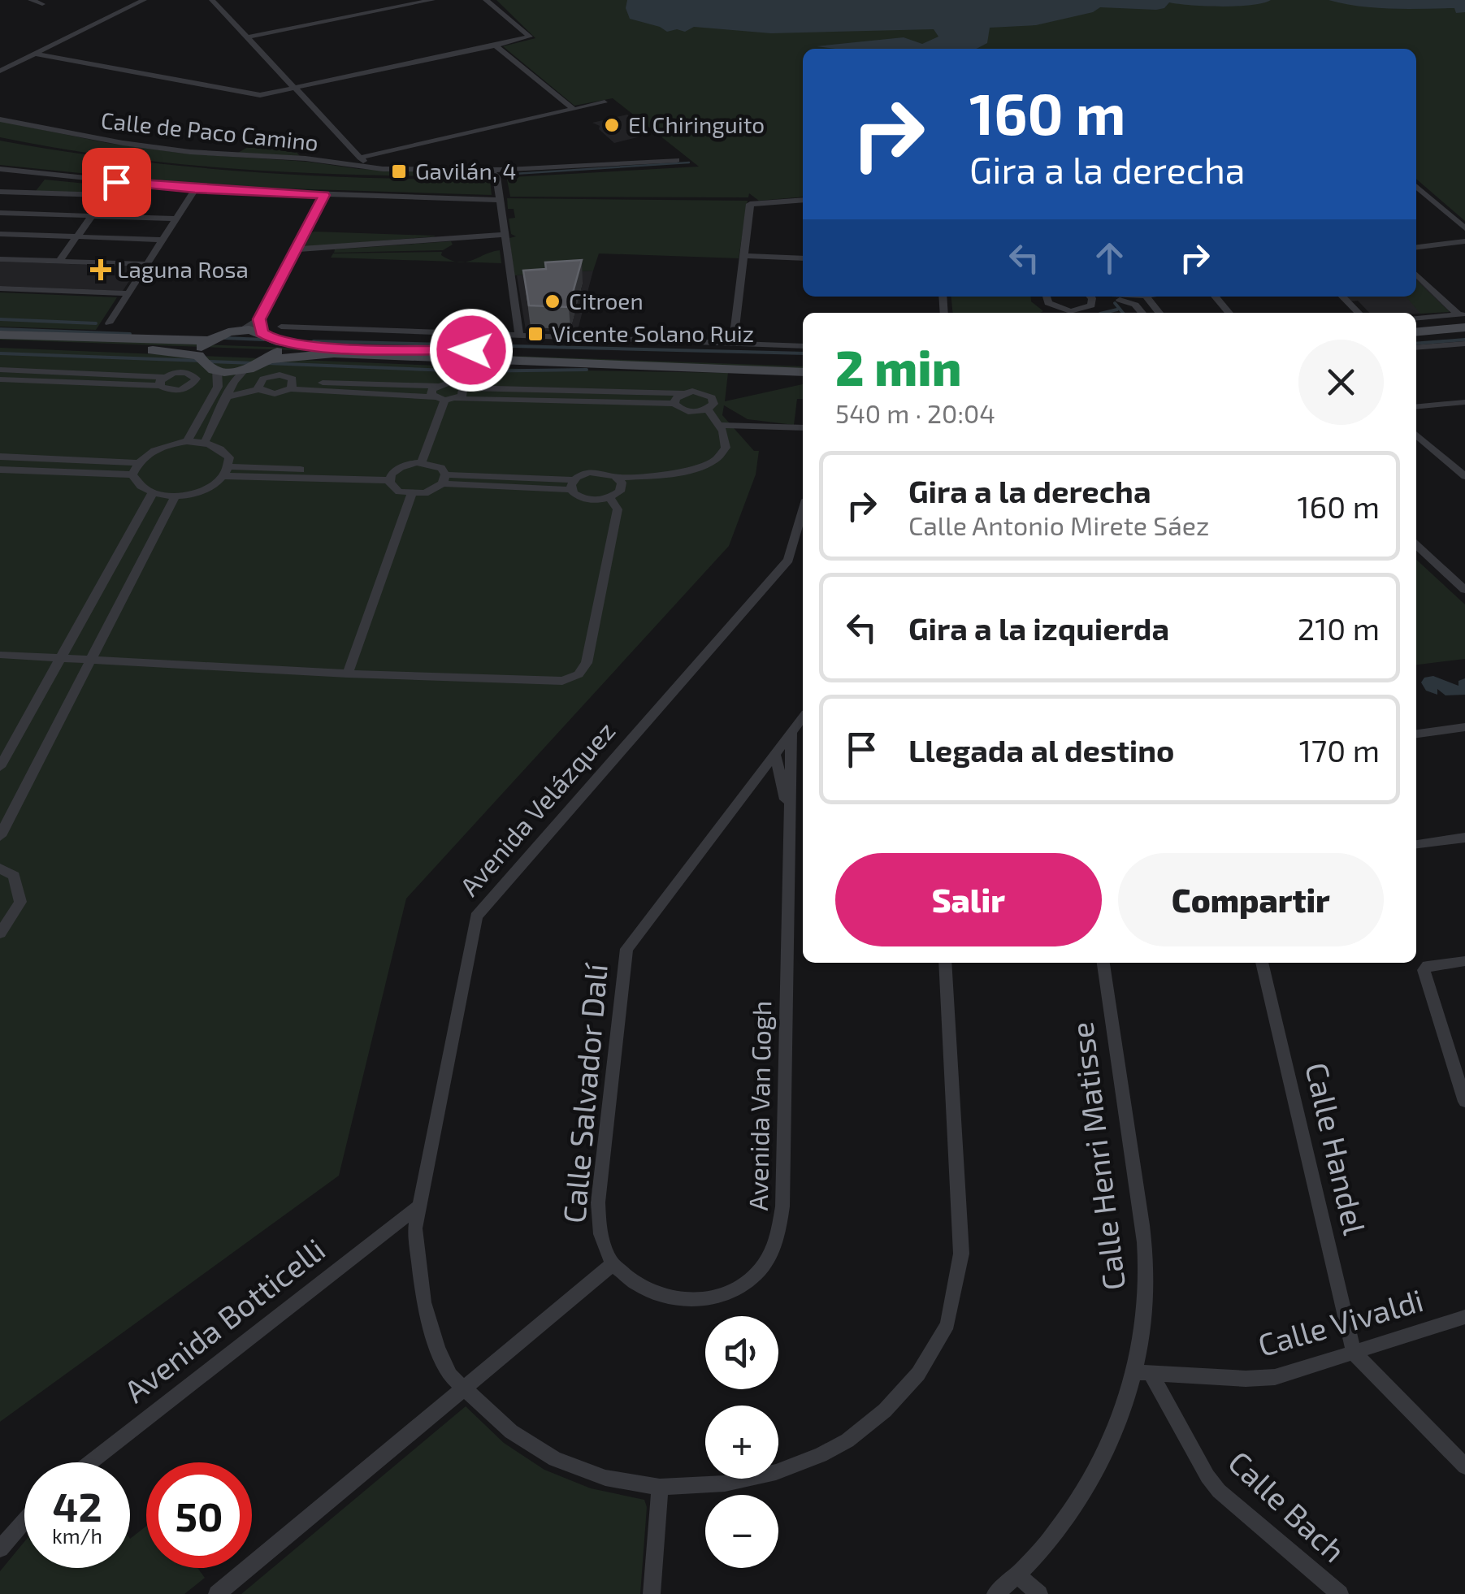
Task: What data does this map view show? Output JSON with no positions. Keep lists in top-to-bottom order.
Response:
{
  "streets": {
    "street": [
      "Calle de Paco Camino",
      "Avenida Velázquez",
      "Calle Salvador Dalí",
      "Avenida Van Gogh",
      "Calle Handel",
      "Calle Henri Matisse",
      "Avenida Botticelli",
      "Calle Vivaldi",
      "Calle Bach"
    ]
  },
  "crossings": [
    ["Avenida Velázquez", "Avenida Botticelli"],
    ["Calle Salvador Dalí", "Avenida Van Gogh"],
    ["Calle Handel", "Calle Vivaldi"],
    ["Calle Henri Matisse", "Calle Vivaldi"],
    ["Calle Henri Matisse", "Calle Bach"],
    ["Calle Vivaldi", "Calle Bach"]
  ],
  "places": {
    "other": ["El Chiringuito", "Citroen"],
    "transit": ["Gavilán, 4", "Vicente Solano Ruiz"],
    "health": ["Laguna Rosa"]
  },
  "page": {
    "turn": ["160 m", "Gira a la derecha"],
    "heading": ["2 min", "540 m · 20:04"],
    "list": [
      {
        "name": "Gira a la derecha",
        "note": "Calle Antonio Mirete Sáez",
        "value": "160 m"
      },
      {
        "name": "Gira a la izquierda",
        "value": "210 m"
      },
      {
        "name": "Llegada al destino",
        "value": "170 m"
      }
    ],
    "buttons": ["Salir", "Compartir"],
    "map_buttons": ["+", "−"],
    "speed": "42 km/h",
    "limit": "50"
  }
}
